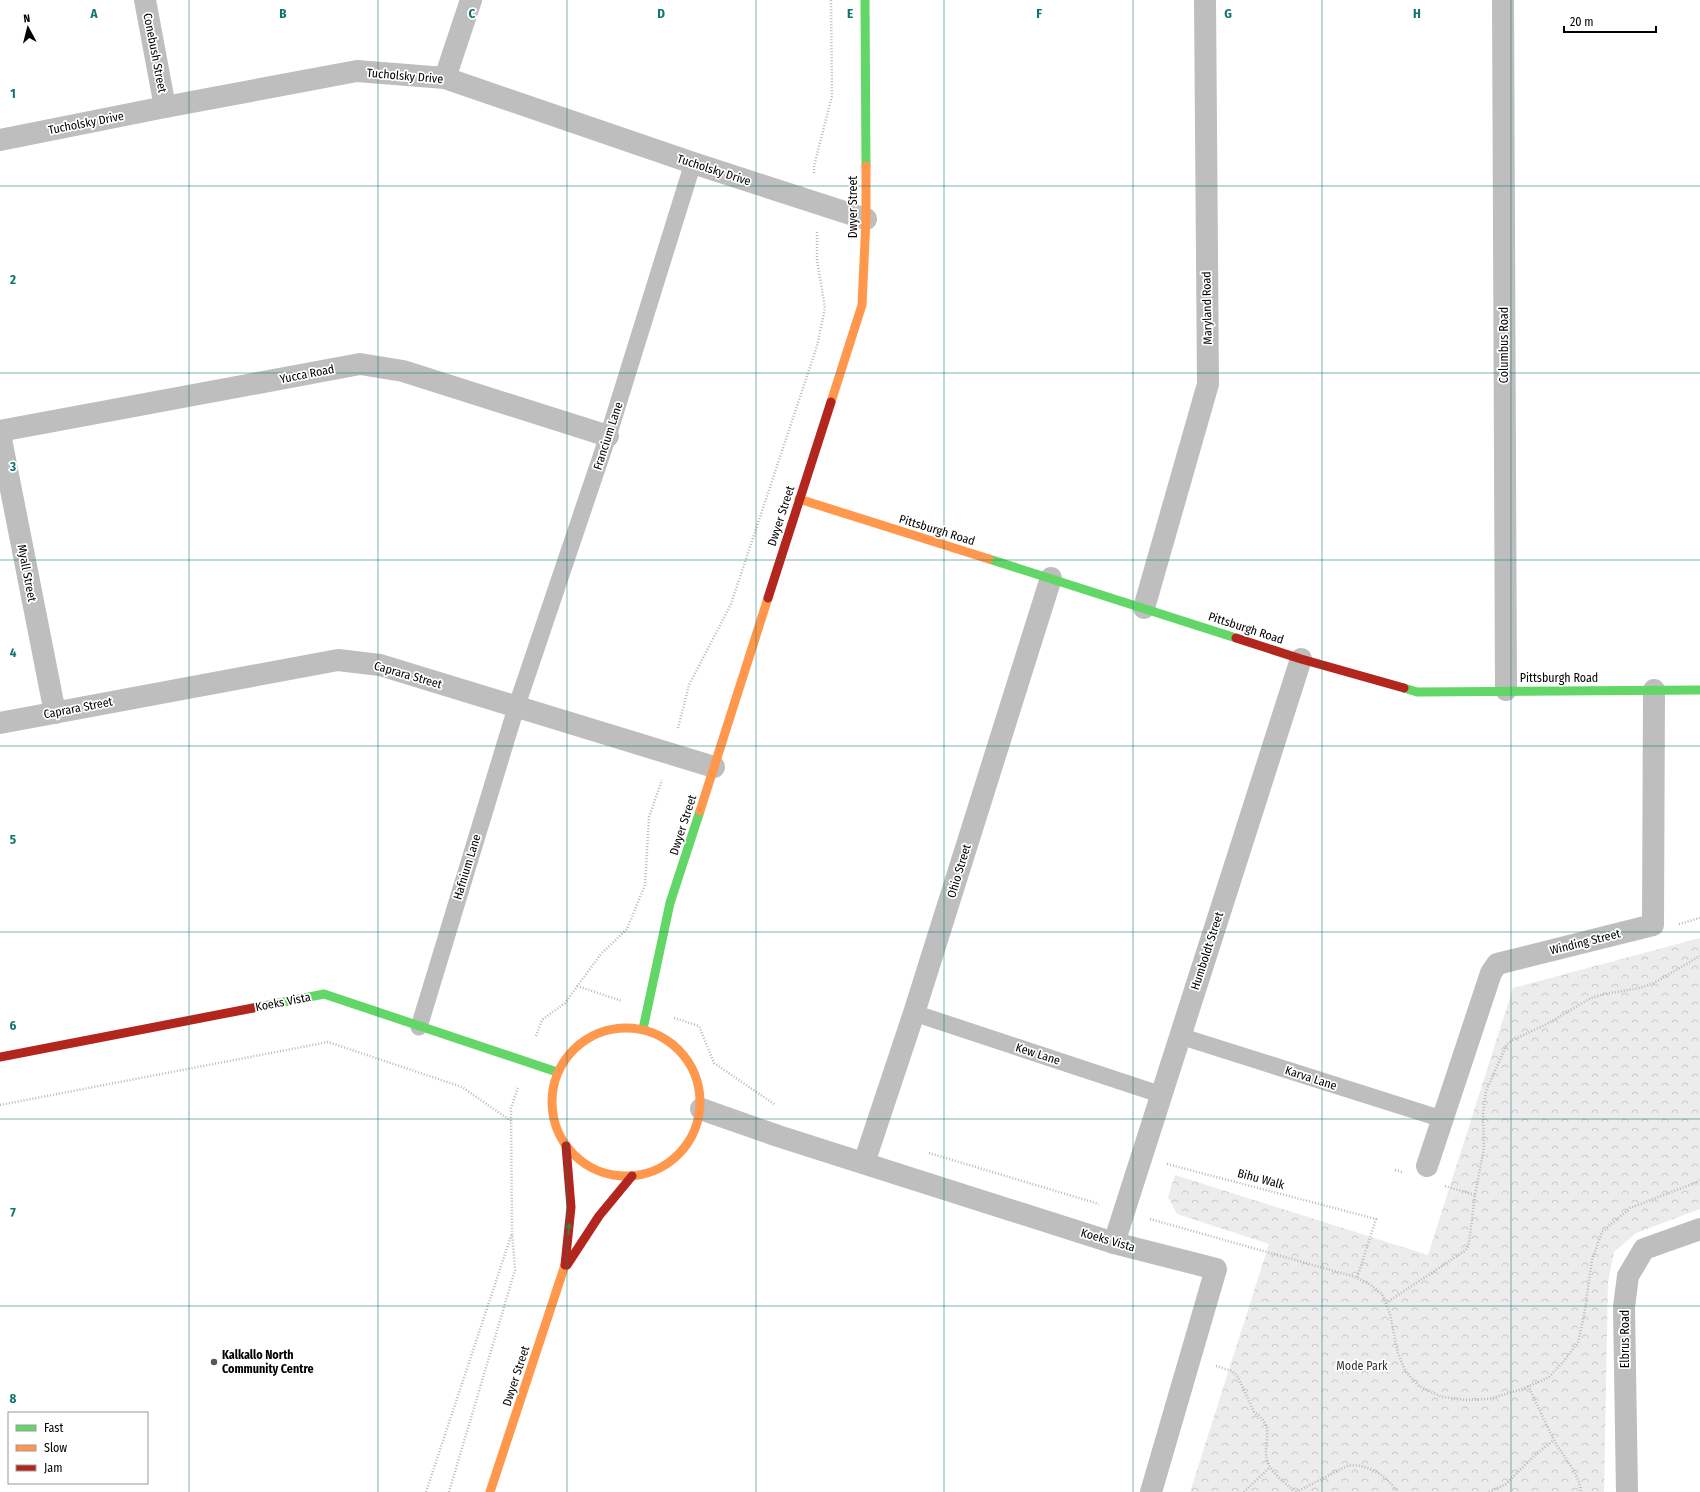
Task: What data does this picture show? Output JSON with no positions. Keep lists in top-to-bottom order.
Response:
{
  "streets": {
    "street": [
      "Conebush Street",
      "Tucholsky Drive",
      "Dwyer Street",
      "Maryland Road",
      "Columbus Road",
      "Yucca Road",
      "Pittsburgh Road",
      "Myall Street",
      "Caprara Street",
      "Ohio Street",
      "Winding Street",
      "Humboldt Street",
      "Koeks Vista",
      "Elbrus Road"
    ],
    "lane": [
      "Francium Lane",
      "Hafnium Lane",
      "Kew Lane",
      "Karva Lane"
    ],
    "path": ["Bihu Walk"]
  },
  "crossings": [
    ["Conebush Street", "Tucholsky Drive"],
    ["Tucholsky Drive", "Dwyer Street"],
    ["Tucholsky Drive", "Francium Lane"],
    ["Dwyer Street", "Pittsburgh Road"],
    ["Dwyer Street", "Caprara Street"],
    ["Maryland Road", "Pittsburgh Road"],
    ["Columbus Road", "Pittsburgh Road"],
    ["Yucca Road", "Francium Lane"],
    ["Francium Lane", "Caprara Street"],
    ["Francium Lane", "Hafnium Lane"],
    ["Pittsburgh Road", "Ohio Street"],
    ["Pittsburgh Road", "Winding Street"],
    ["Pittsburgh Road", "Humboldt Street"],
    ["Myall Street", "Caprara Street"],
    ["Caprara Street", "Hafnium Lane"],
    ["Hafnium Lane", "Koeks Vista"],
    ["Ohio Street", "Koeks Vista"],
    ["Ohio Street", "Kew Lane"],
    ["Winding Street", "Karva Lane"],
    ["Humboldt Street", "Koeks Vista"],
    ["Humboldt Street", "Kew Lane"],
    ["Humboldt Street", "Karva Lane"],
    ["Humboldt Street", "Bihu Walk"]
  ],
  "parks": ["Mode Park"],
  "places": ["Kalkallo North Community Centre"],
  "legend": ["Fast", "Slow", "Jam"],
  "scale_bar": "20 m",
  "north": "top",
  "grid": {
    "columns": [
      "A",
      "B",
      "C",
      "D",
      "E",
      "F",
      "G",
      "H"
    ],
    "rows": [
      "1",
      "2",
      "3",
      "4",
      "5",
      "6",
      "7",
      "8"
    ]
  }
}
